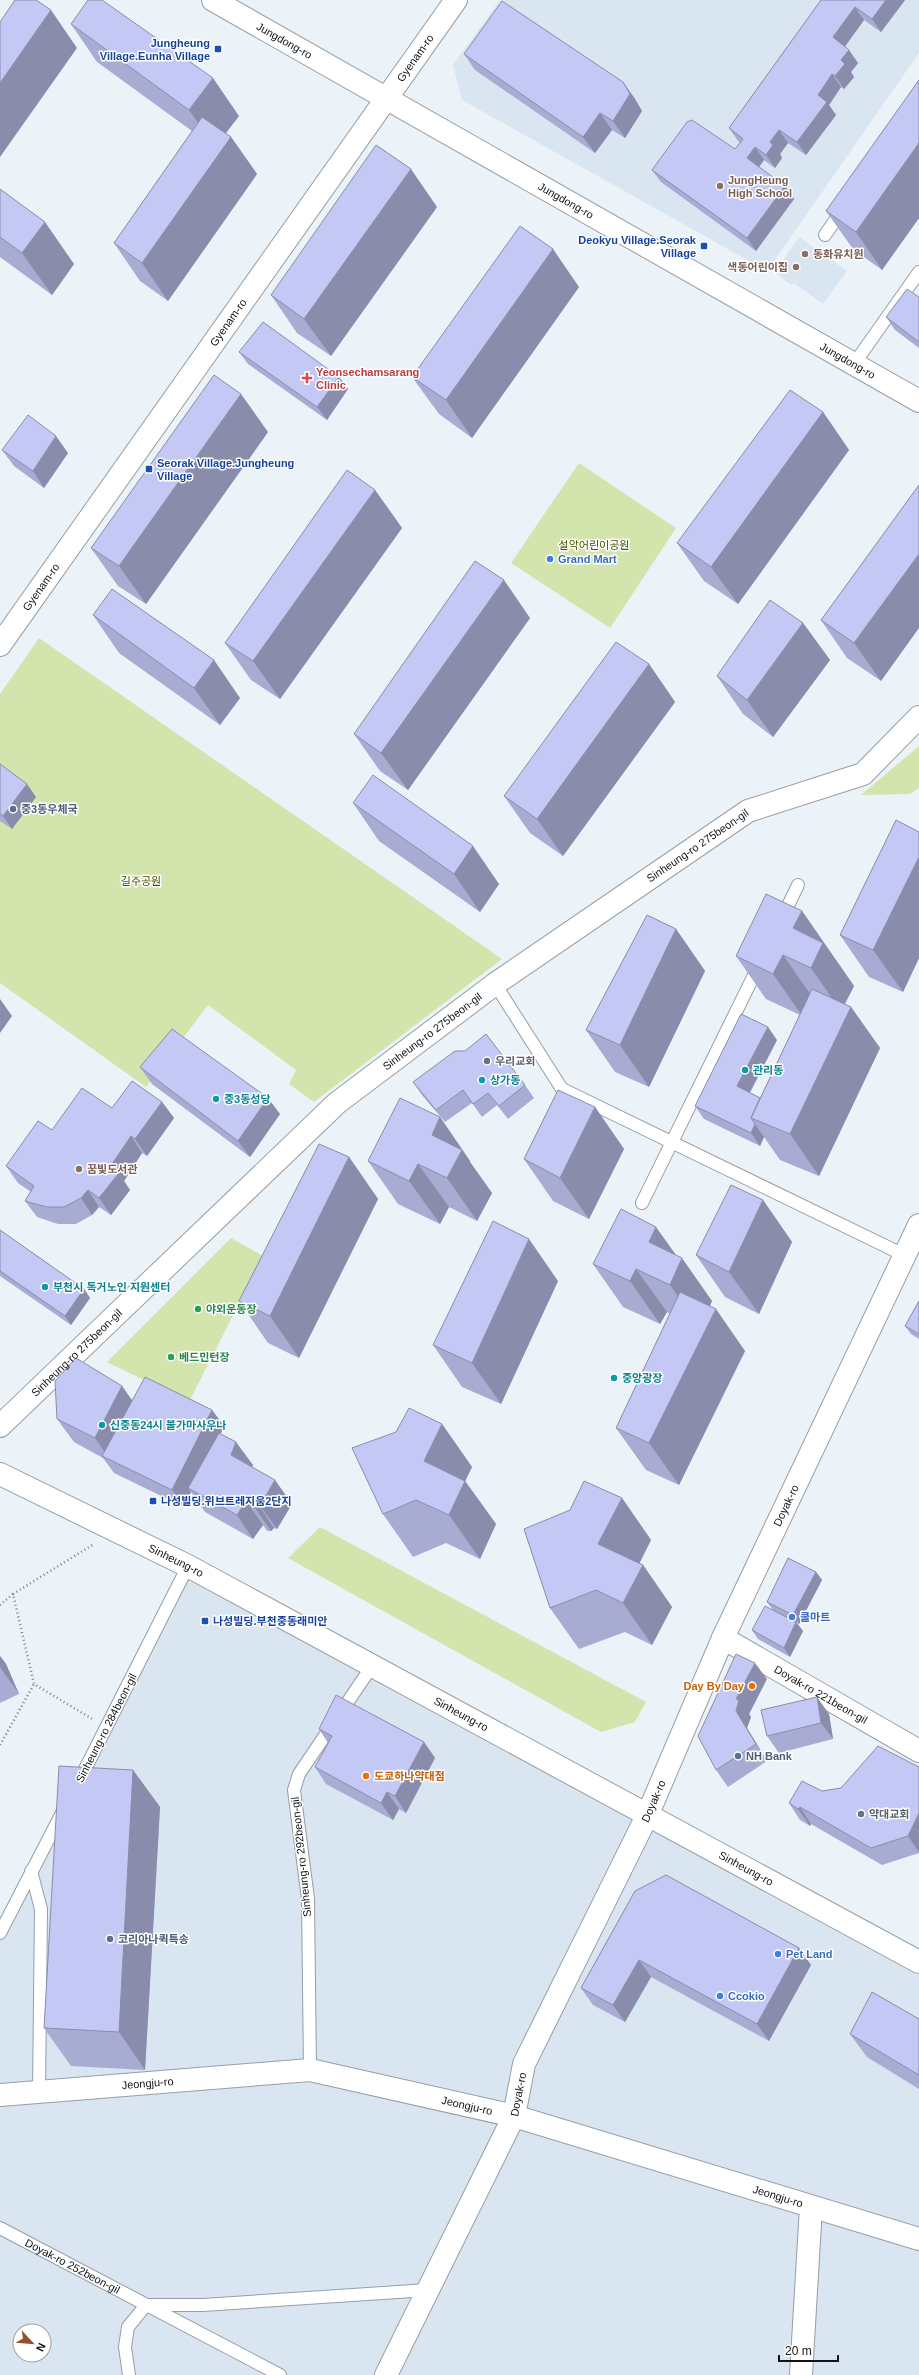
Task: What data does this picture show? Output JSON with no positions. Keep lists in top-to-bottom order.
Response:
{
  "streets": {
    "street": [
      "Jungdong-ro",
      "Gyenam-ro",
      "Sinheung-ro 275beon-gil",
      "Doyak-ro",
      "Sinheung-ro",
      "Doyak-ro 221beon-gil",
      "Jeongju-ro"
    ],
    "lane": ["Sinheung-ro 284beon-gil", "Sinheung-ro 292beon-gil", "Doyak-ro 252beon-gil"]
  },
  "crossings": [
    ["Jungdong-ro", "Gyenam-ro"],
    ["Doyak-ro", "Sinheung-ro"],
    ["Doyak-ro", "Doyak-ro 221beon-gil"],
    ["Doyak-ro", "Jeongju-ro"],
    ["Sinheung-ro", "Sinheung-ro 284beon-gil"],
    ["Sinheung-ro", "Sinheung-ro 292beon-gil"],
    ["Sinheung-ro 292beon-gil", "Jeongju-ro"]
  ],
  "parks": ["설악어린이공원", "길주공원"],
  "places": {
    "transit": [
      "Jungheung Village.Eunha Village",
      "Deokyu Village.Seorak Village",
      "Seorak Village.Jungheung Village",
      "나성빌딩.위브트레지움2단지",
      "나성빌딩.부천중동래미안"
    ],
    "other": [
      "JungHeung High School",
      "동화유치원",
      "색동어린이집",
      "Grand Mart",
      "중3동우체국",
      "우리교회",
      "관리동",
      "상가동",
      "중3동성당",
      "꿈빛도서관",
      "부천시 독거노인 지원센터",
      "야외운동장",
      "베드민턴장",
      "중앙광장",
      "신중동24시 불가마사우나",
      "쿨마트",
      "Day By Day",
      "NH Bank",
      "도쿄하나약대점",
      "약대교회",
      "코리아나퀵특송",
      "Pet Land",
      "Ccokio"
    ],
    "health": ["Yeonsechamsarang Clinic"]
  },
  "scale_bar": "20 m",
  "north": "bottom right"
}
